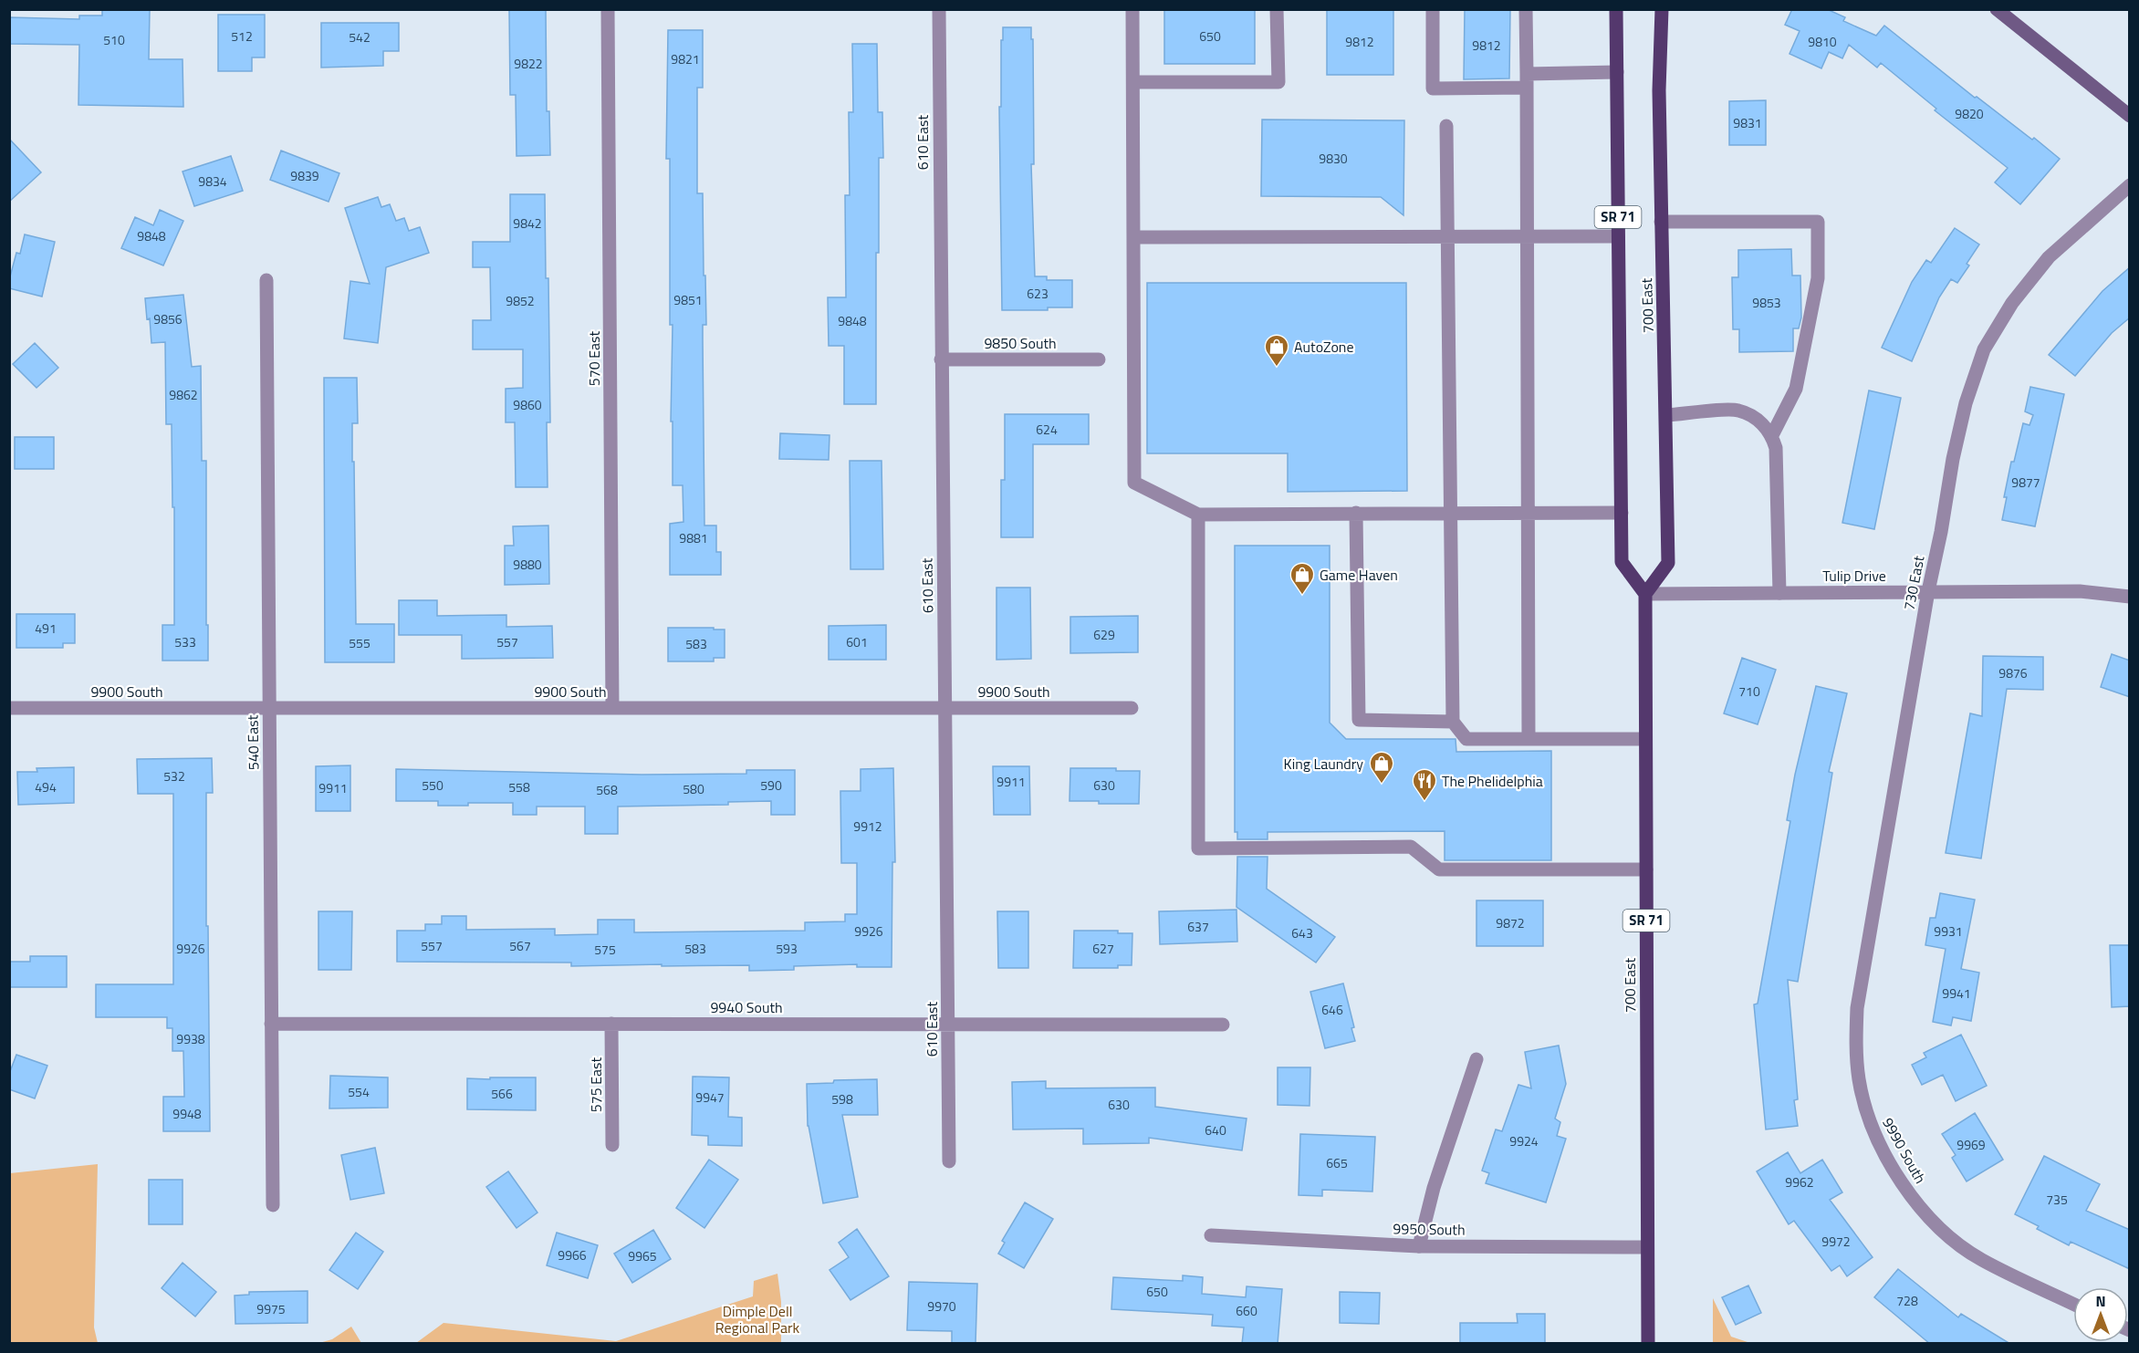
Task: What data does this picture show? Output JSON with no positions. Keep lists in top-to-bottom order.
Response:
{
  "streets": {
    "main road": ["SR 71", "700 East"],
    "street": [
      "610 East",
      "9850 South",
      "570 East",
      "Tulip Drive",
      "730 East",
      "9900 South",
      "540 East",
      "9940 South",
      "575 East",
      "9990 South",
      "9950 South"
    ]
  },
  "crossings": [
    ["610 East", "9850 South"],
    ["610 East", "9900 South"],
    ["610 East", "9940 South"],
    ["700 East", "Tulip Drive"],
    ["700 East", "9950 South"],
    ["570 East", "9900 South"],
    ["Tulip Drive", "730 East"],
    ["730 East", "9990 South"],
    ["9900 South", "540 East"],
    ["540 East", "9940 South"],
    ["9940 South", "575 East"]
  ],
  "parks": ["Dimple Dell Regional Park"],
  "places": {
    "shop": ["AutoZone", "Game Haven", "King Laundry"],
    "restaurant": ["The Phelidelphia"]
  },
  "house_numbers": [
    "512",
    "650",
    "542",
    "510",
    "9812",
    "9810",
    "9812",
    "9821",
    "9822",
    "9820",
    "9831",
    "9830",
    "9839",
    "9834",
    "9842",
    "9848",
    "623",
    "9851",
    "9852",
    "9853",
    "9856",
    "9848",
    "9862",
    "9860",
    "624",
    "9877",
    "9881",
    "9880",
    "491",
    "629",
    "533",
    "557",
    "601",
    "555",
    "583",
    "9876",
    "710",
    "532",
    "9911",
    "550",
    "590",
    "630",
    "494",
    "558",
    "9911",
    "580",
    "568",
    "9912",
    "9872",
    "637",
    "9926",
    "9931",
    "643",
    "557",
    "567",
    "9926",
    "583",
    "593",
    "627",
    "575",
    "9941",
    "646",
    "9938",
    "554",
    "566",
    "9947",
    "598",
    "630",
    "9948",
    "640",
    "9924",
    "9969",
    "665",
    "9962",
    "735",
    "9972",
    "9966",
    "9965",
    "650",
    "728",
    "9970",
    "9975",
    "660"
  ],
  "north": "top"
}
